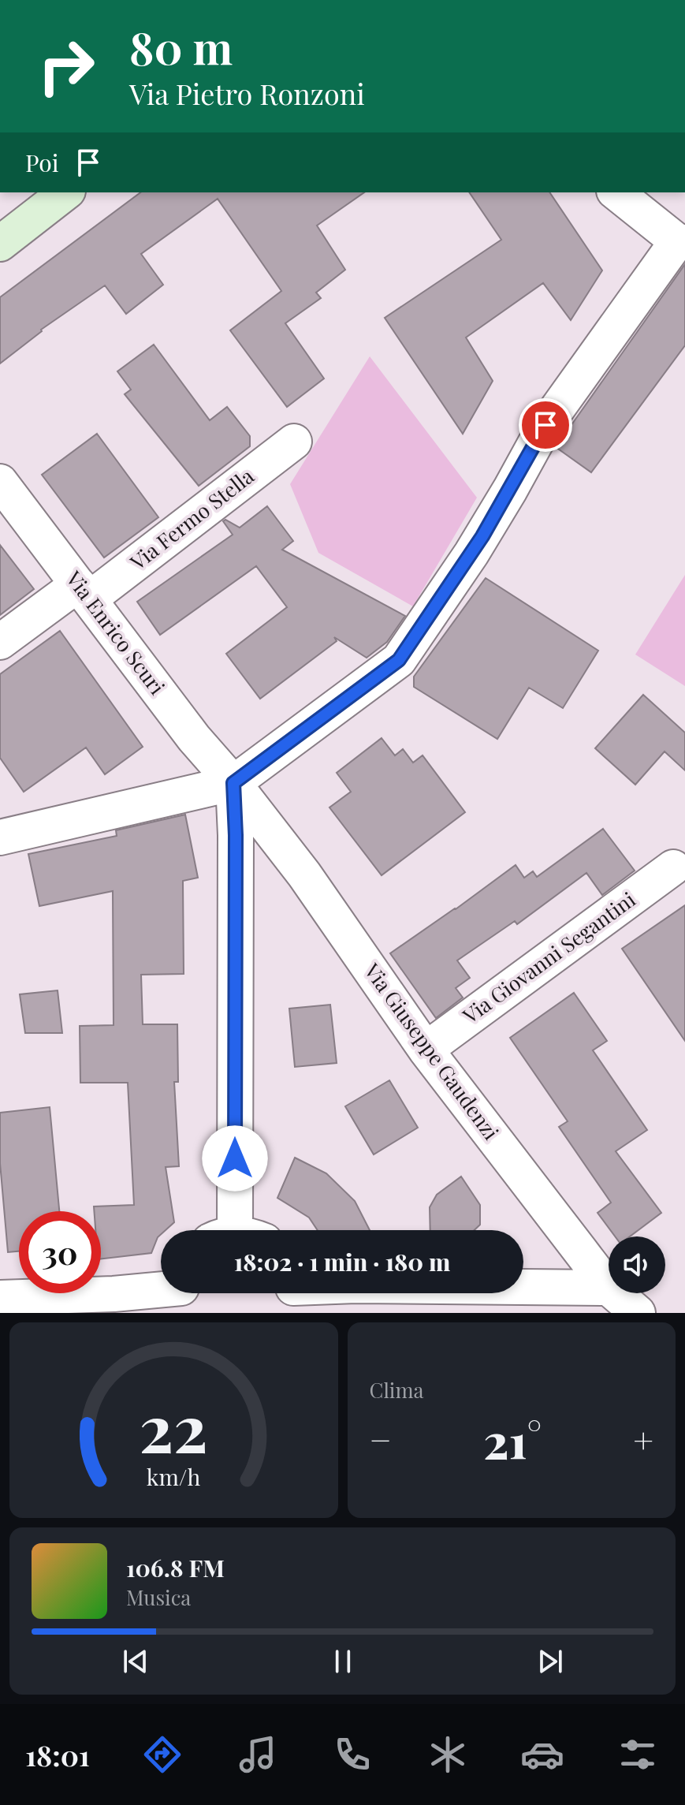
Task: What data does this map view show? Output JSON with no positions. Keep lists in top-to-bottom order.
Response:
{
  "streets": {
    "street": [
      "Via Fermo Stella",
      "Via Enrico Scuri",
      "Via Giovanni Segantini",
      "Via Giuseppe Gaudenzi"
    ]
  },
  "crossings": [
    ["Via Fermo Stella", "Via Enrico Scuri"],
    ["Via Enrico Scuri", "Via Giuseppe Gaudenzi"],
    ["Via Giovanni Segantini", "Via Giuseppe Gaudenzi"]
  ],
  "page": {
    "turn": ["80 m", "Via Pietro Ronzoni"],
    "then": "Poi",
    "limit": "30",
    "trip": "18:02 · 1 min · 180 m",
    "tile": "Clima",
    "heat": ["−", "21°", "+"],
    "song": ["106.8 FM", "Musica"],
    "tabs": "18:01",
    "gauge": ["22", "km/h"]
  }
}
